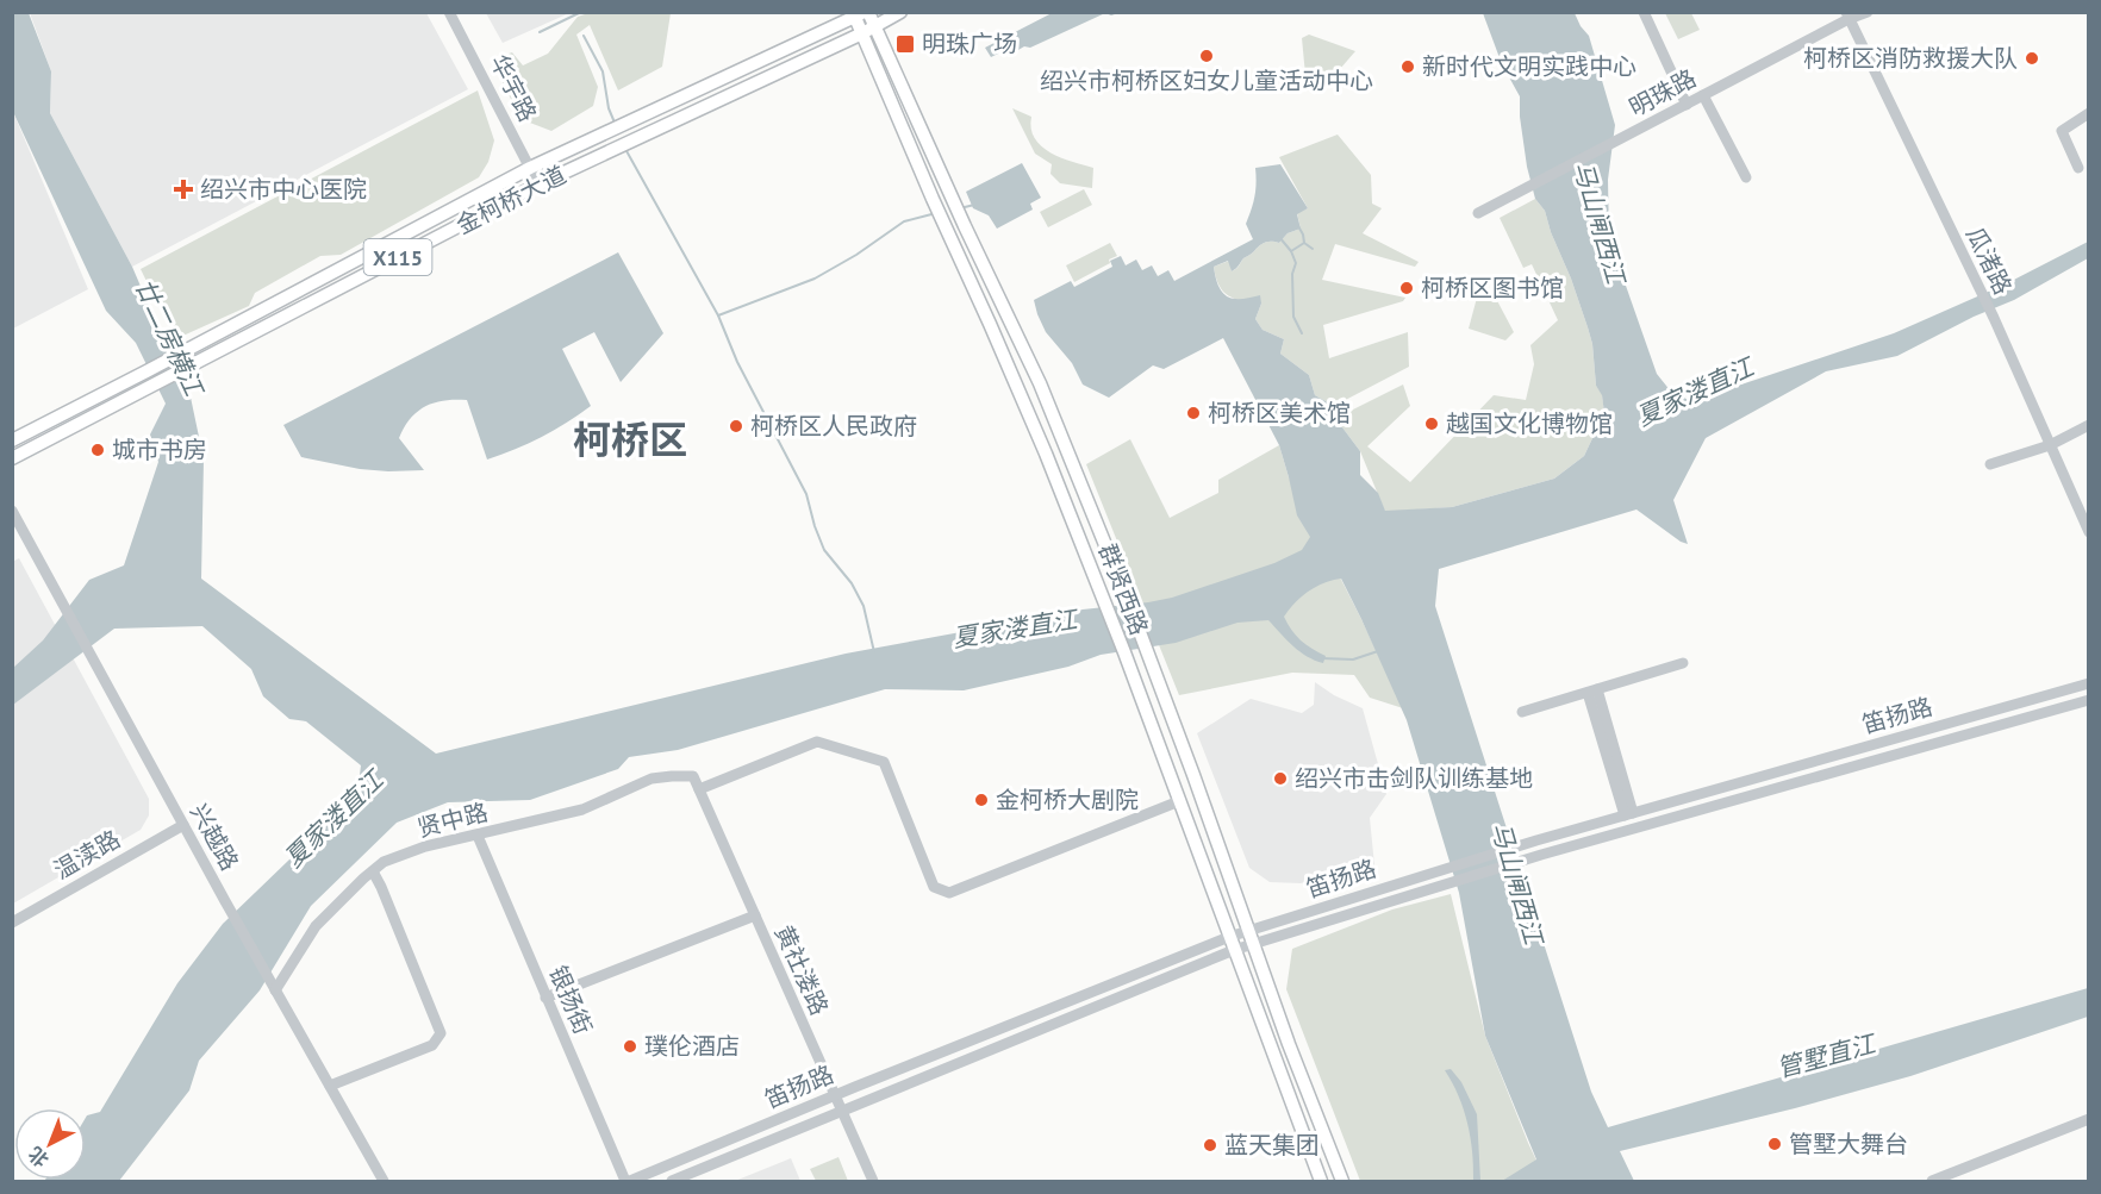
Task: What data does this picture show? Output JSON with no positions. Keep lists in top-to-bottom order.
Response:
{
  "streets": {
    "main road": ["金柯桥大道", "X115", "群贤西路"],
    "street": [
      "华宇路",
      "明珠路",
      "瓜渚路",
      "笛扬路",
      "贤中路",
      "兴越路",
      "温渎路",
      "黄社溇路",
      "银扬街"
    ]
  },
  "crossings": [
    ["华宇路", "金柯桥大道"],
    ["明珠路", "瓜渚路"],
    ["金柯桥大道", "群贤西路"],
    ["群贤西路", "笛扬路"],
    ["笛扬路", "黄社溇路"],
    ["笛扬路", "银扬街"],
    ["贤中路", "兴越路"],
    ["贤中路", "黄社溇路"],
    ["贤中路", "银扬街"],
    ["兴越路", "温渎路"]
  ],
  "districts": ["柯桥区"],
  "water": [
    "马山闸西江",
    "廿二房横江",
    "夏家溇直江",
    "管墅直江"
  ],
  "places": {
    "transit": ["明珠广场"],
    "other": [
      "绍兴市柯桥区妇女儿童活动中心",
      "柯桥区消防救援大队",
      "新时代文明实践中心",
      "柯桥区图书馆",
      "柯桥区美术馆",
      "越国文化博物馆",
      "柯桥区人民政府",
      "城市书房",
      "绍兴市击剑队训练基地",
      "金柯桥大剧院",
      "璞伦酒店",
      "管墅大舞台",
      "蓝天集团"
    ],
    "health": ["绍兴市中心医院"]
  },
  "north": "bottom left"
}
